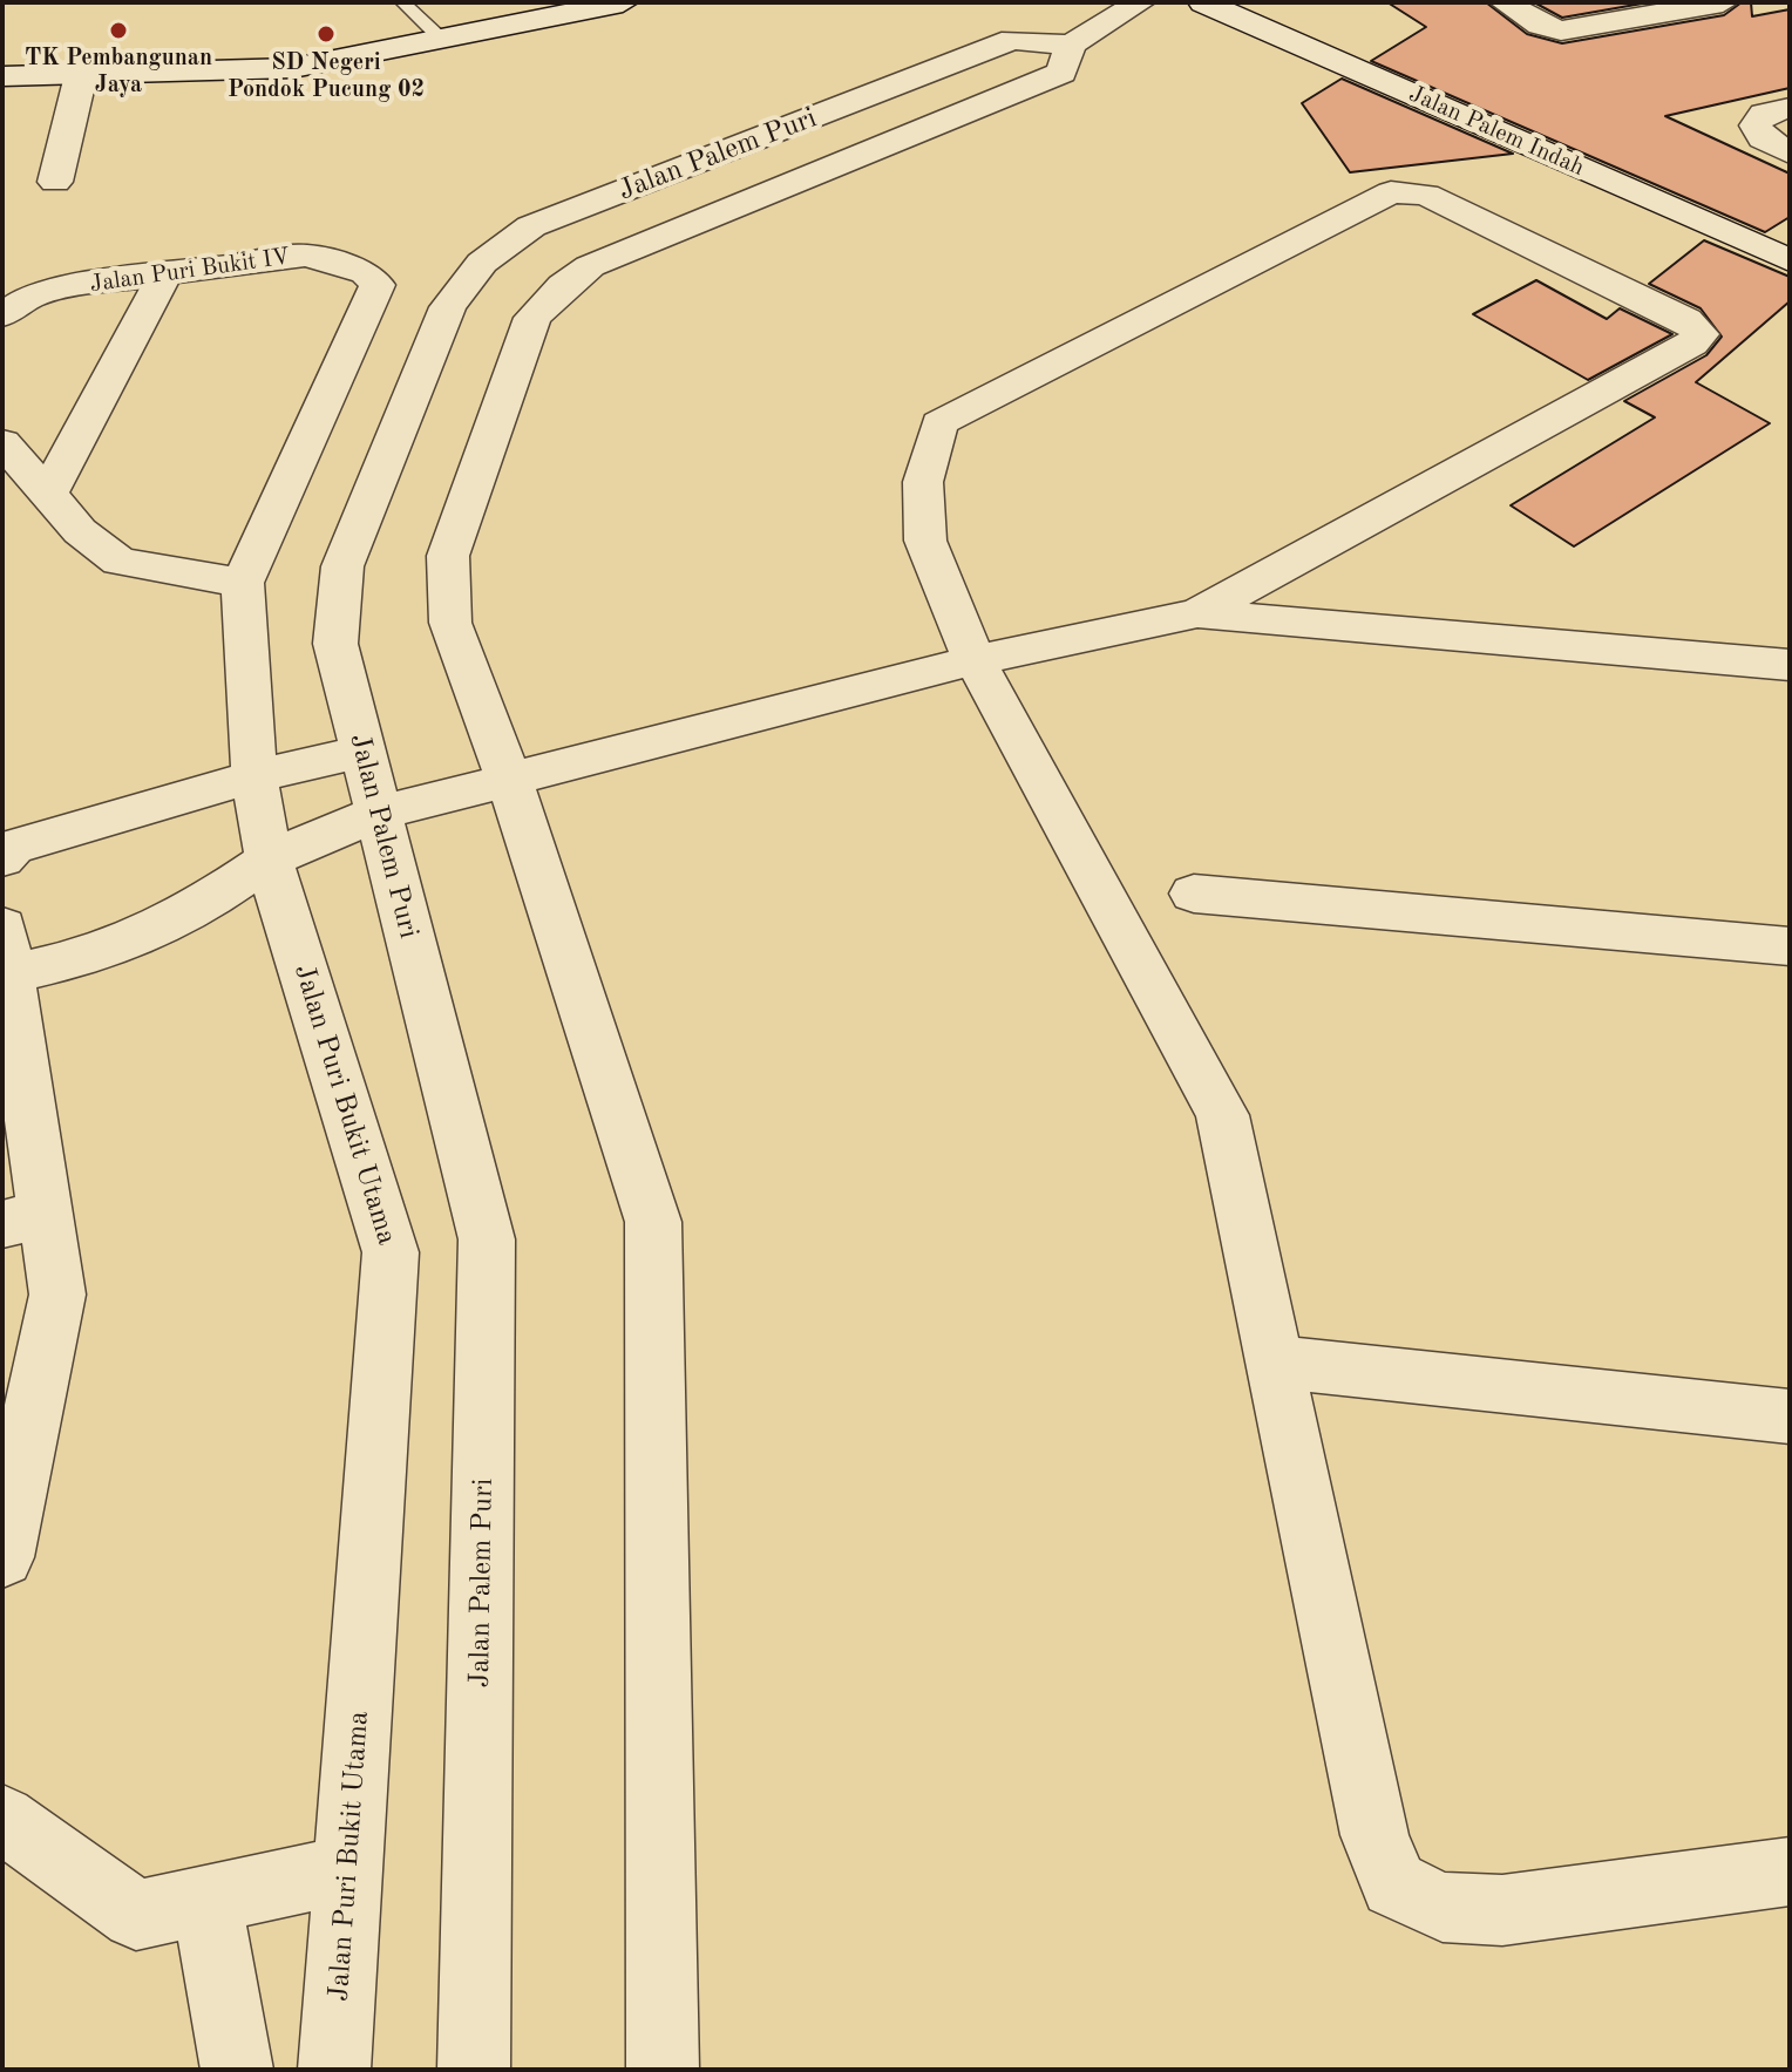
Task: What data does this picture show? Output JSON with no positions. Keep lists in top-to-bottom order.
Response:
{
  "streets": {
    "street": [
      "Jalan Palem Indah",
      "Jalan Palem Puri",
      "Jalan Puri Bukit IV",
      "Jalan Puri Bukit Utama"
    ]
  },
  "crossings": [
    ["Jalan Puri Bukit IV", "Jalan Puri Bukit Utama"]
  ],
  "places": ["TK Pembangunan Jaya", "SD Negeri Pondok Pucung 02"]
}
